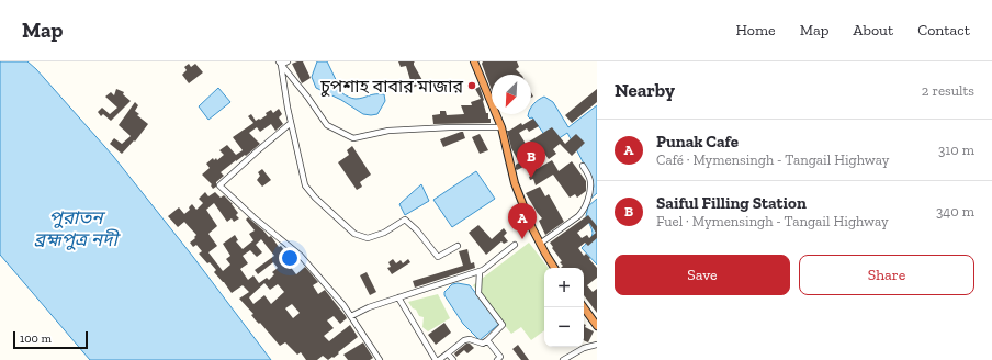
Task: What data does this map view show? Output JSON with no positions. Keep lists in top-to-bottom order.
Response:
{
  "water": ["পুরাতন ব্রহ্মপুত্র নদী"],
  "places": ["চুপশাহ বাবার মাজার"],
  "scale_bar": "100 m",
  "north": "bottom left",
  "page": {
    "header": "Map",
    "nav": [
      "Home",
      "Map",
      "About",
      "Contact"
    ],
    "heading": ["Nearby", "2 results"],
    "list": [
      {
        "mark": "A",
        "name": "Punak Cafe",
        "note": "Café · Mymensingh - Tangail Highway",
        "value": "310 m"
      },
      {
        "mark": "B",
        "name": "Saiful Filling Station",
        "note": "Fuel · Mymensingh - Tangail Highway",
        "value": "340 m"
      }
    ],
    "pins": ["B", "A"],
    "buttons": ["Save", "Share"],
    "map_buttons": ["+", "−"],
    "scale": "100 m"
  }
}
